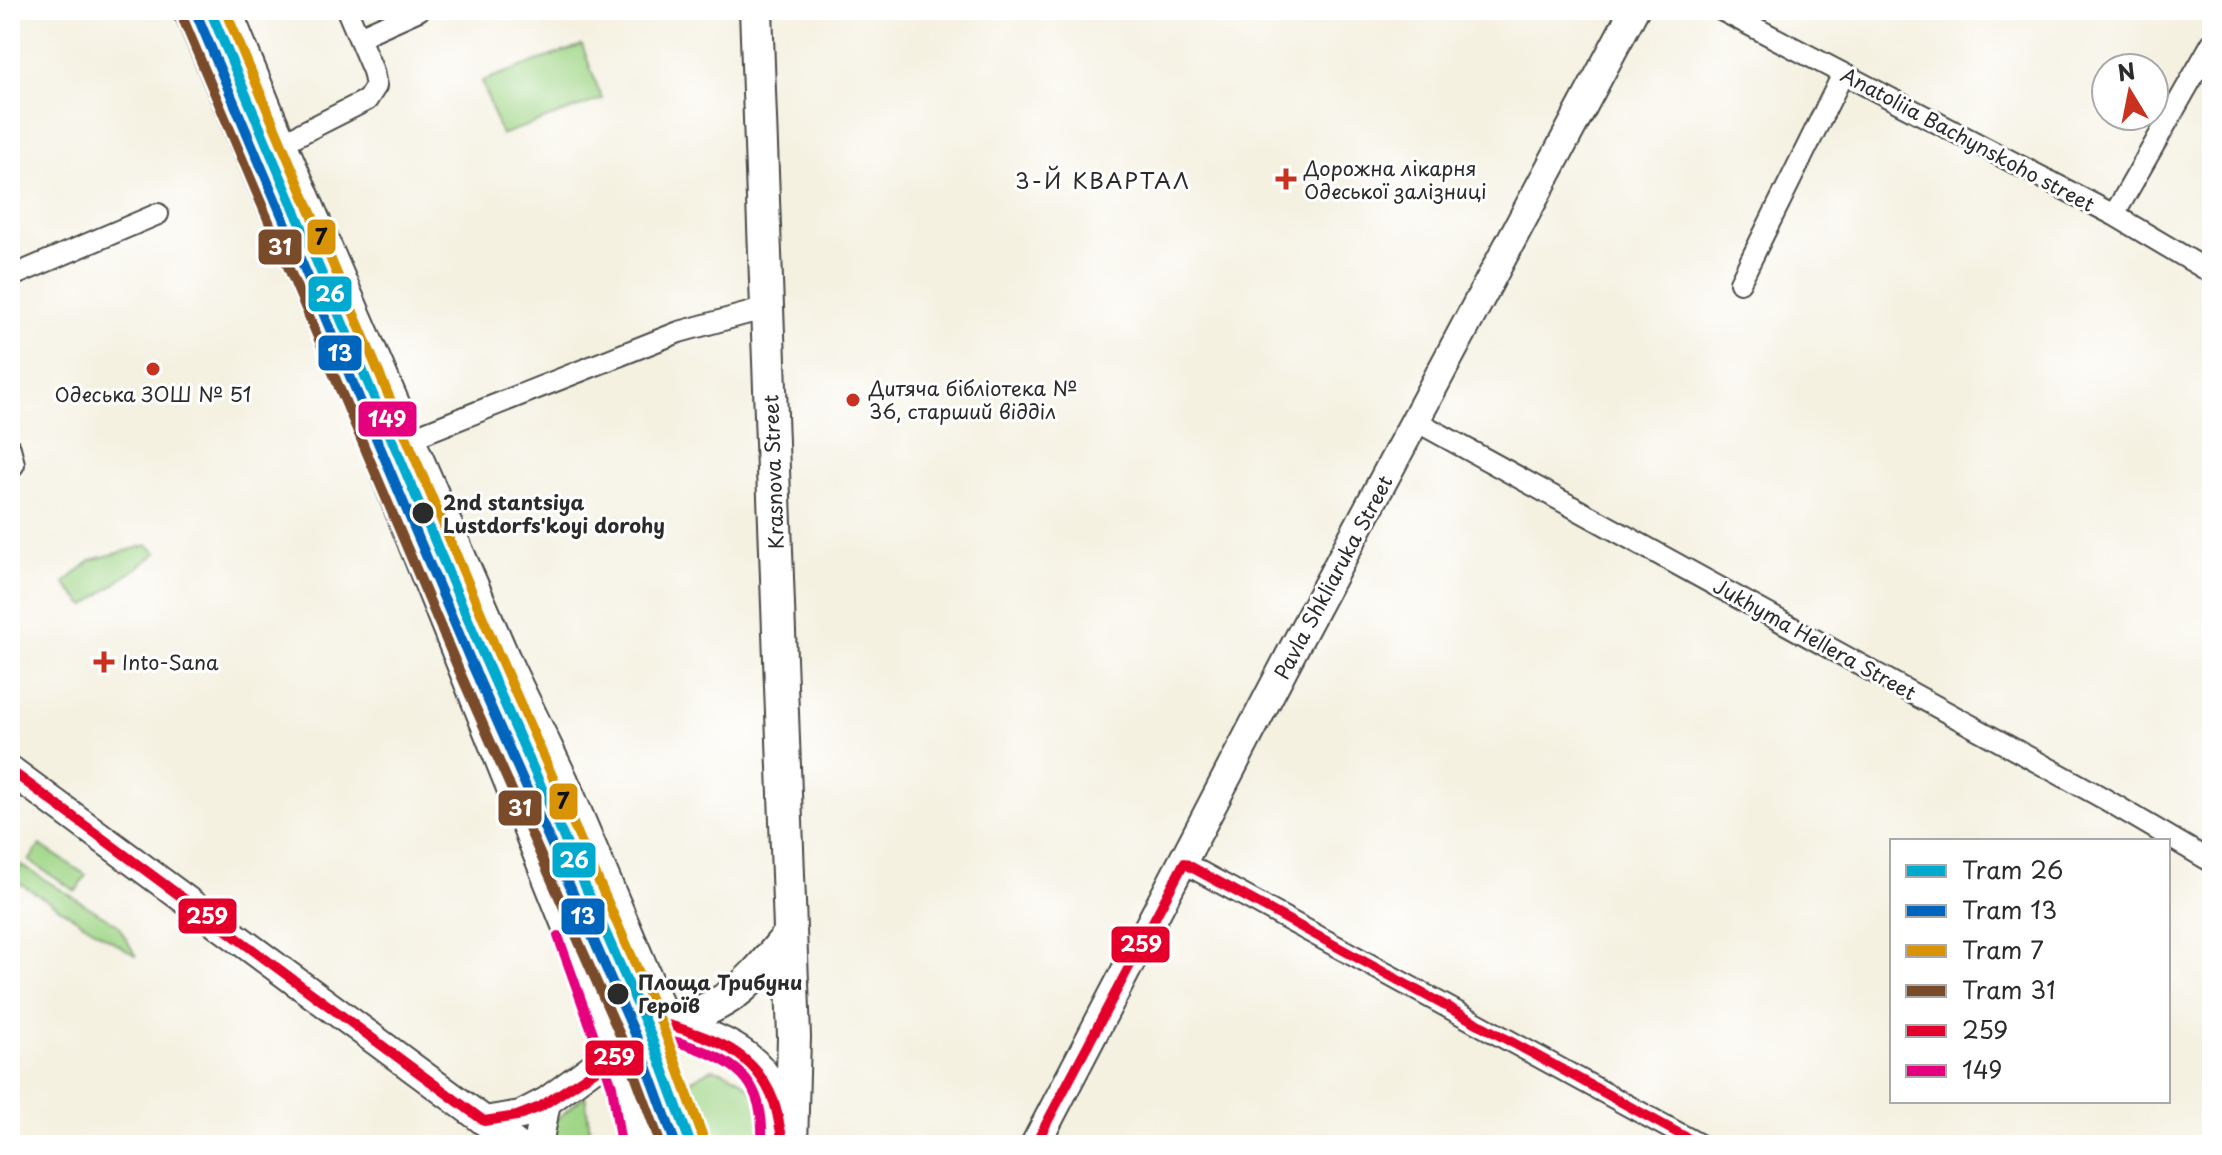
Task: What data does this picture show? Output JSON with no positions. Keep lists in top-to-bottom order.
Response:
{
  "streets": {
    "main road": ["Krasnova Street"],
    "street": ["Anatoliia Bachynskoho street", "Pavla Shkliaruka Street", "Jukhyma Hellera Street"]
  },
  "crossings": [
    ["Pavla Shkliaruka Street", "Jukhyma Hellera Street"]
  ],
  "districts": ["3-Й КВАРТАЛ"],
  "places": {
    "health": ["Дорожна лікарня Одеської залізниці", "Into-Sana"],
    "other": [
      "Одеська ЗОШ № 51",
      "Дитяча бібліотека № 36, старший відділ",
      "2nd stantsiya Lustdorfs'koyi dorohy",
      "Площа Трибуни Героїв"
    ]
  },
  "lines": [
    "tram line 26",
    "tram line 7",
    "tram line 13",
    "transit line 149",
    "tram line 31",
    "transit line 259"
  ],
  "legend": [
    "Tram 26",
    "Tram 13",
    "Tram 7",
    "Tram 31",
    "259",
    "149"
  ],
  "north": "top"
}
